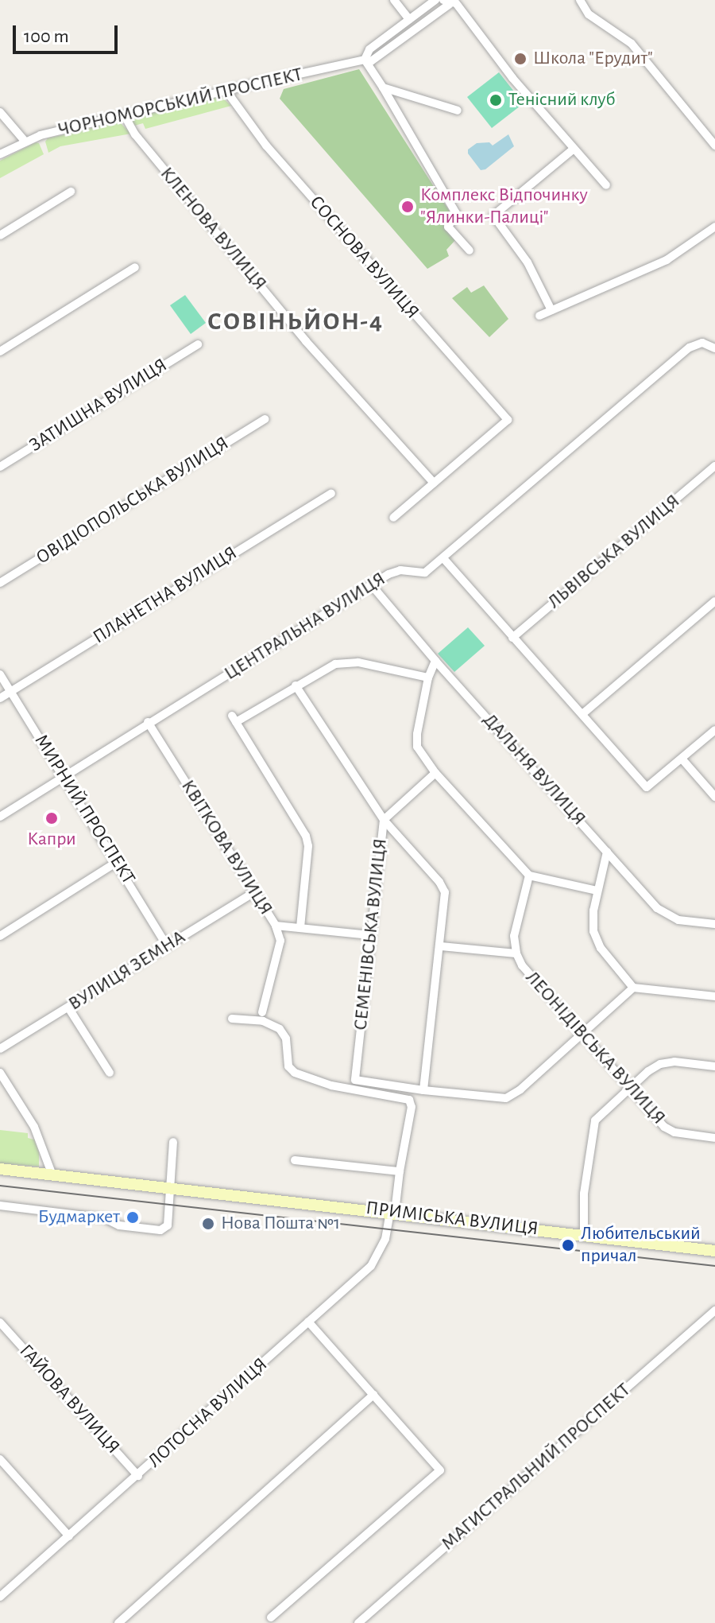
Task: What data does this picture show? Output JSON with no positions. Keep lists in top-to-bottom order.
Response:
{
  "streets": {
    "street": [
      "ЧОРНОМОРСЬКИЙ ПРОСПЕКТ",
      "КЛЕНОВА ВУЛИЦЯ",
      "СОСНОВА ВУЛИЦЯ",
      "ЗАТИШНА ВУЛИЦЯ",
      "ОВІДІОПОЛЬСЬКА ВУЛИЦЯ",
      "ЛЬВІВСЬКА ВУЛИЦЯ",
      "ПЛАНЕТНА ВУЛИЦЯ",
      "ЦЕНТРАЛЬНА ВУЛИЦЯ",
      "ДАЛЬНЯ ВУЛИЦЯ",
      "МИРНИЙ ПРОСПЕКТ",
      "КВІТКОВА ВУЛИЦЯ",
      "СЕМЕНІВСЬКА ВУЛИЦЯ",
      "ВУЛИЦЯ ЗЕМНА",
      "ЛЕОНІДІВСЬКА ВУЛИЦЯ",
      "ПРИМІСЬКА ВУЛИЦЯ",
      "ГАЙОВА ВУЛИЦЯ",
      "ЛОТОСНА ВУЛИЦЯ",
      "МАГИСТРАЛЬНИЙ ПРОСПЕКТ"
    ]
  },
  "crossings": [
    ["ЧОРНОМОРСЬКИЙ ПРОСПЕКТ", "КЛЕНОВА ВУЛИЦЯ"],
    ["ЧОРНОМОРСЬКИЙ ПРОСПЕКТ", "СОСНОВА ВУЛИЦЯ"],
    ["КЛЕНОВА ВУЛИЦЯ", "СОСНОВА ВУЛИЦЯ"],
    ["ПЛАНЕТНА ВУЛИЦЯ", "МИРНИЙ ПРОСПЕКТ"],
    ["ЦЕНТРАЛЬНА ВУЛИЦЯ", "ДАЛЬНЯ ВУЛИЦЯ"],
    ["ЦЕНТРАЛЬНА ВУЛИЦЯ", "МИРНИЙ ПРОСПЕКТ"],
    ["ЦЕНТРАЛЬНА ВУЛИЦЯ", "КВІТКОВА ВУЛИЦЯ"],
    ["МИРНИЙ ПРОСПЕКТ", "ВУЛИЦЯ ЗЕМНА"],
    ["КВІТКОВА ВУЛИЦЯ", "СЕМЕНІВСЬКА ВУЛИЦЯ"],
    ["КВІТКОВА ВУЛИЦЯ", "ВУЛИЦЯ ЗЕМНА"],
    ["ПРИМІСЬКА ВУЛИЦЯ", "ЛОТОСНА ВУЛИЦЯ"],
    ["ГАЙОВА ВУЛИЦЯ", "ЛОТОСНА ВУЛИЦЯ"]
  ],
  "districts": ["СОВІНЬЙОН-4"],
  "places": [
    "Школа \"Ерудит\"",
    "Тенісний клуб",
    "Комплекс Відпочинку \"Ялинки-Палиці\"",
    "Капри",
    "Будмаркет",
    "Нова Пошта №1",
    "Любительський причал"
  ],
  "scale_bar": "100 m"
}
